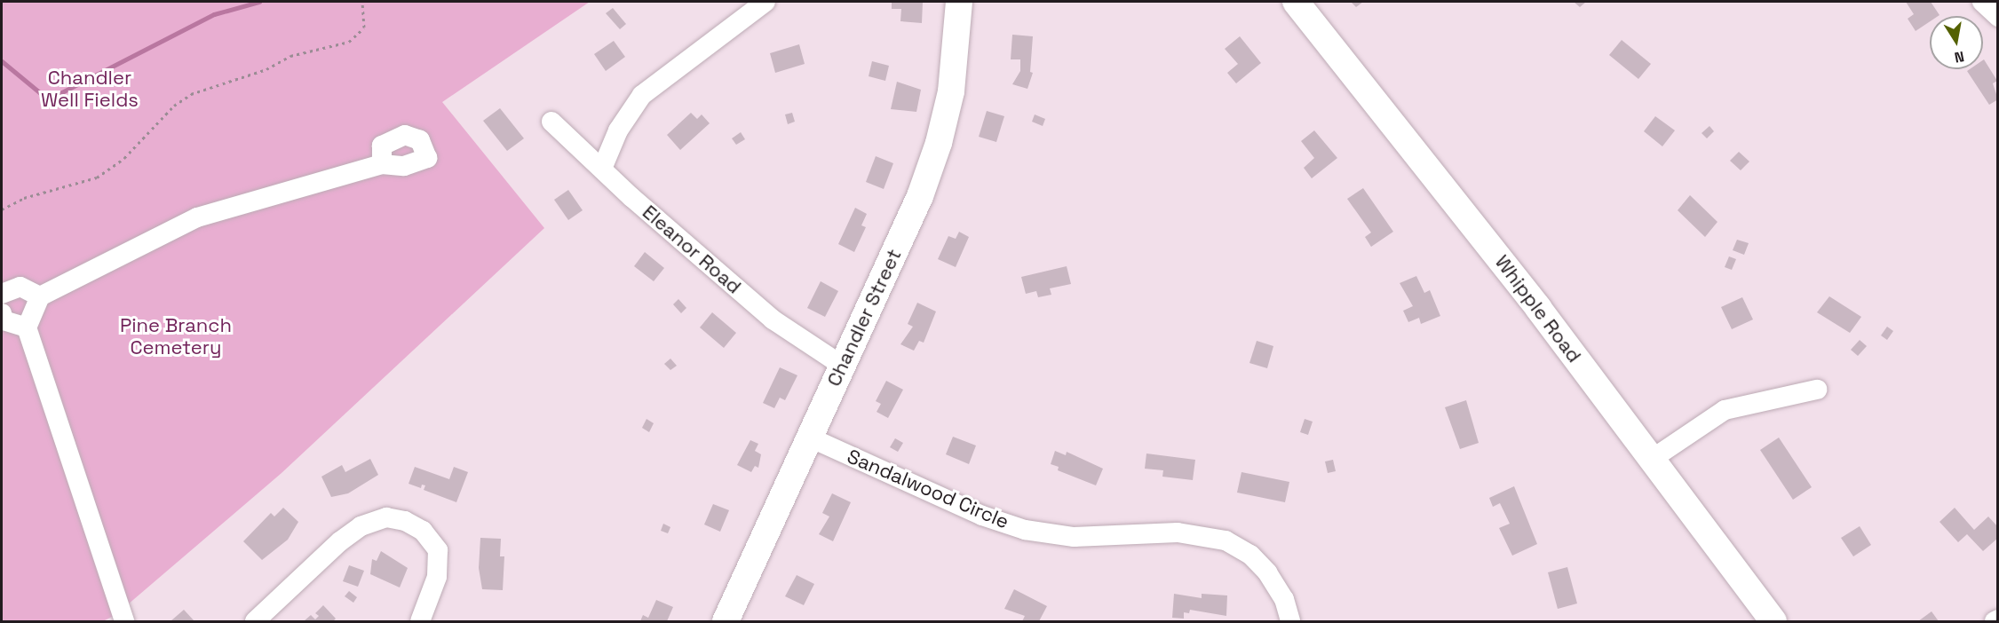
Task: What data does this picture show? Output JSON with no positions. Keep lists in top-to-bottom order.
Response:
{
  "streets": {
    "main road": ["Whipple Road", "Chandler Street"],
    "street": ["Eleanor Road", "Sandalwood Circle"]
  },
  "crossings": [
    ["Eleanor Road", "Chandler Street"],
    ["Chandler Street", "Sandalwood Circle"]
  ],
  "parks": ["Chandler Well Fields", "Pine Branch Cemetery"],
  "north": "bottom"
}
